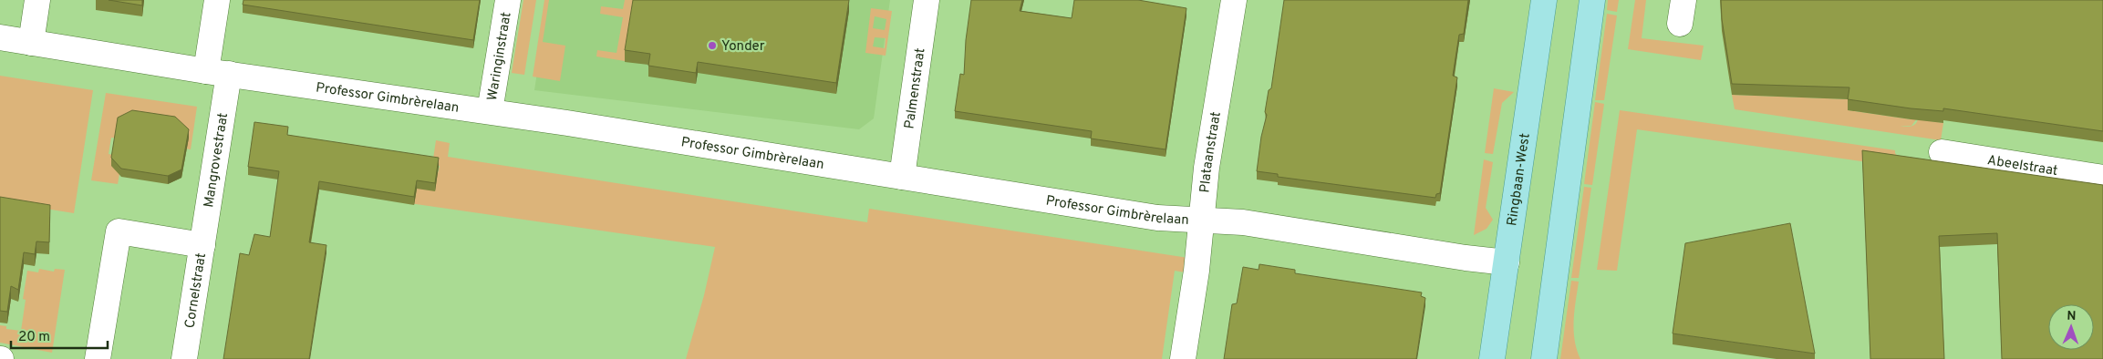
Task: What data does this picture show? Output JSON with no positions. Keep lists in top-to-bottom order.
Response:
{
  "streets": {
    "main road": ["Ringbaan-West"],
    "street": [
      "Waringinstraat",
      "Palmenstraat",
      "Professor Gimbrèrelaan",
      "Plataanstraat",
      "Mangrovestraat",
      "Abeelstraat",
      "Cornelstraat"
    ]
  },
  "crossings": [
    ["Waringinstraat", "Professor Gimbrèrelaan"],
    ["Palmenstraat", "Professor Gimbrèrelaan"],
    ["Professor Gimbrèrelaan", "Plataanstraat"],
    ["Professor Gimbrèrelaan", "Mangrovestraat"],
    ["Professor Gimbrèrelaan", "Ringbaan-West"],
    ["Mangrovestraat", "Cornelstraat"]
  ],
  "places": ["Yonder"],
  "scale_bar": "20 m",
  "north": "top"
}
